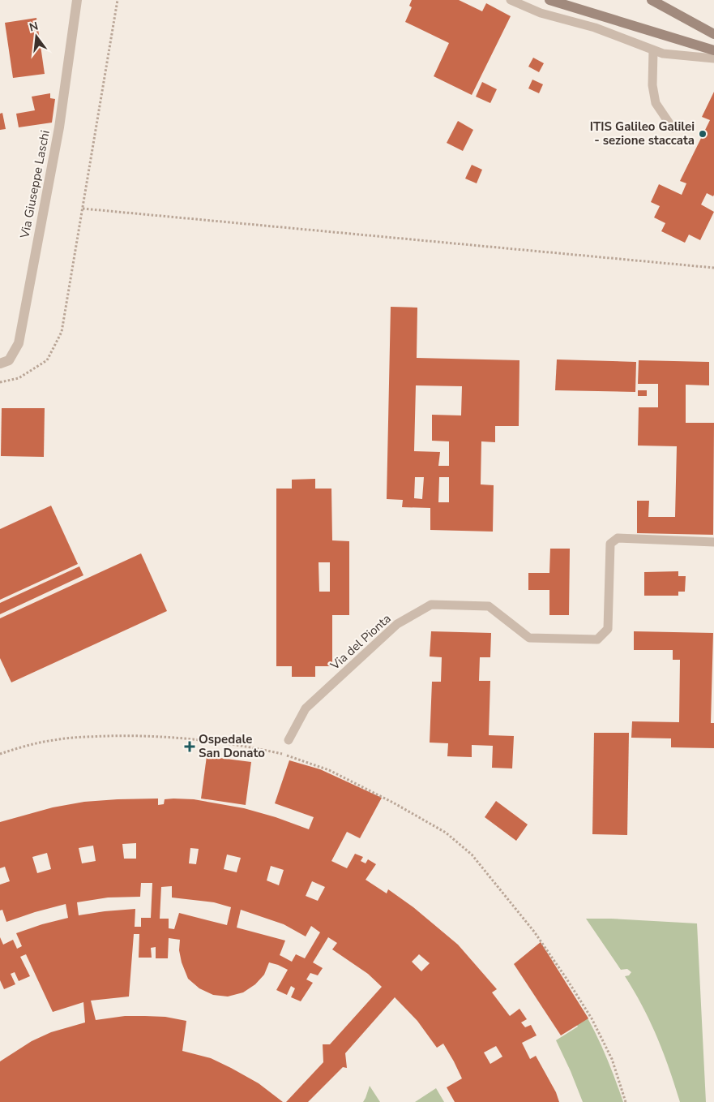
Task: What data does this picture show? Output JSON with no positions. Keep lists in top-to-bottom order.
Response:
{
  "streets": {
    "street": ["Via Giuseppe Laschi"],
    "lane": ["Via del Pionta"]
  },
  "places": {
    "other": ["ITIS Galileo Galilei - sezione staccata"],
    "health": ["Ospedale San Donato"]
  },
  "north": "top"
}
